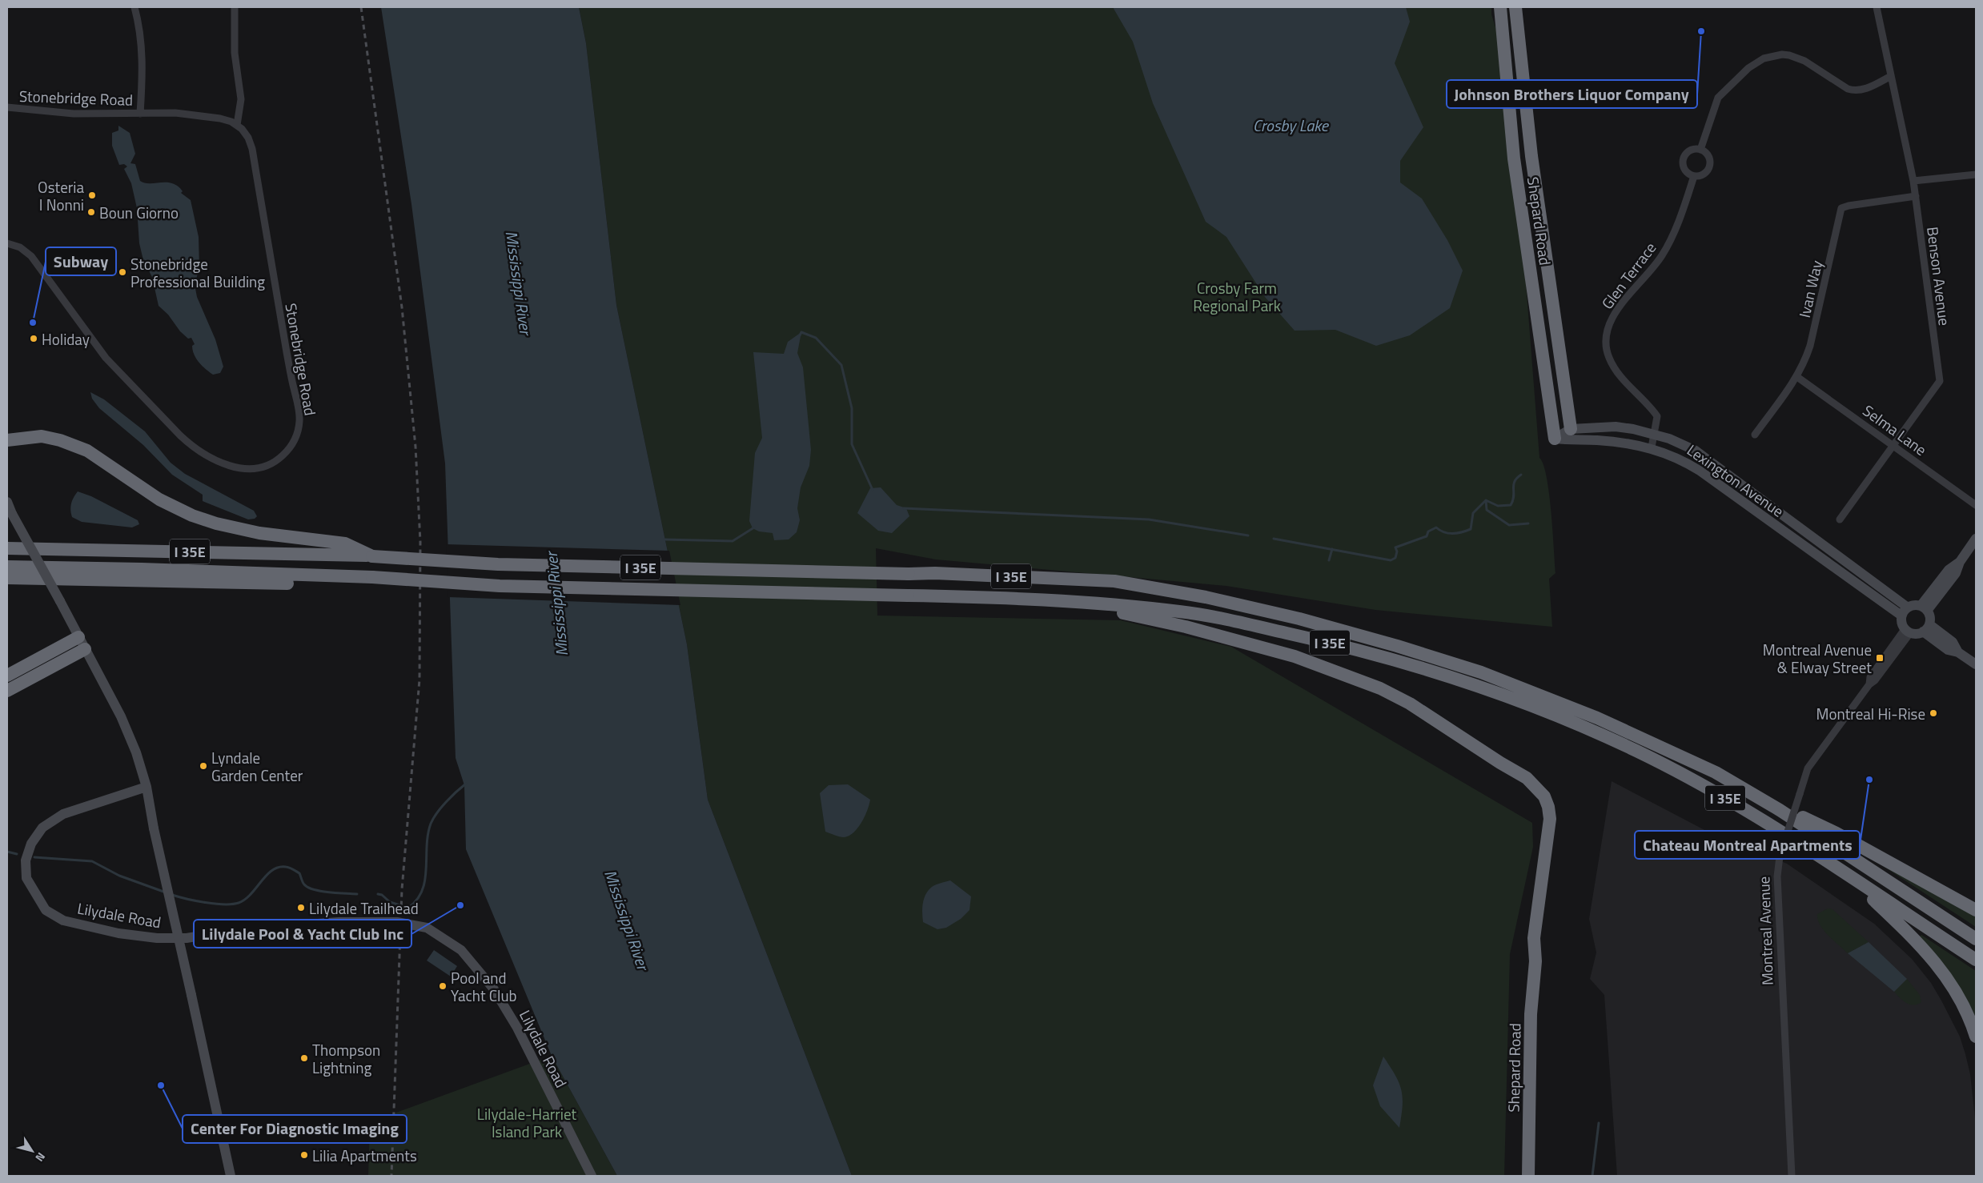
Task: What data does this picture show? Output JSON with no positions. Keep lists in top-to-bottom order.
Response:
{
  "streets": {
    "highway": ["Shepard Road", "I 35E"],
    "street": [
      "Stonebridge Road",
      "Glen Terrace",
      "Benson Avenue",
      "Ivan Way",
      "Selma Lane",
      "Lexington Avenue",
      "Lilydale Road",
      "Montreal Avenue"
    ]
  },
  "crossings": [
    ["Shepard Road", "Lexington Avenue"],
    ["Shepard Road", "I 35E"],
    ["Glen Terrace", "Lexington Avenue"],
    ["Benson Avenue", "Ivan Way"],
    ["Benson Avenue", "Selma Lane"],
    ["Ivan Way", "Selma Lane"],
    ["Lexington Avenue", "Montreal Avenue"]
  ],
  "water": ["Crosby Lake", "Mississippi River"],
  "parks": ["Crosby Farm Regional Park", "Lilydale-Harriet Island Park"],
  "places": {
    "other": [
      "Johnson Brothers Liquor Company",
      "Osteria I Nonni",
      "Boun Giorno",
      "Stonebridge Professional Building",
      "Subway",
      "Holiday",
      "Montreal Hi-Rise",
      "Lyndale Garden Center",
      "Chateau Montreal Apartments",
      "Lilydale Pool & Yacht Club Inc",
      "Lilydale Trailhead",
      "Pool and Yacht Club",
      "Thompson Lightning",
      "Center For Diagnostic Imaging",
      "Lilia Apartments"
    ],
    "transit": ["Montreal Avenue & Elway Street"]
  },
  "north": "bottom right"
}
